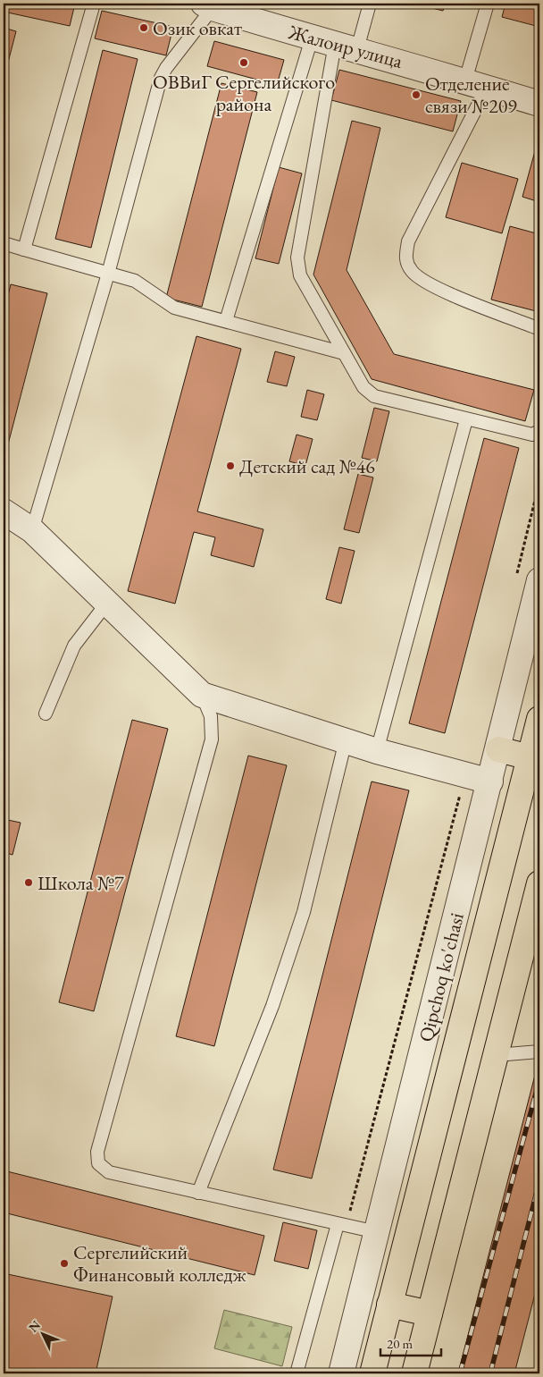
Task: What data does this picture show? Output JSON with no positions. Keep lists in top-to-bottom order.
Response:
{
  "streets": {
    "main road": ["Qipchoq ko'chasi"],
    "street": ["Жалоир улица"]
  },
  "places": [
    "Озик овкат",
    "ОВВиГ Сергелийского района",
    "Отделение связи №209",
    "Детский сад №46",
    "Школа №7",
    "Сергелийский Финансовый колледж"
  ],
  "scale_bar": "20 m",
  "north": "top left"
}
